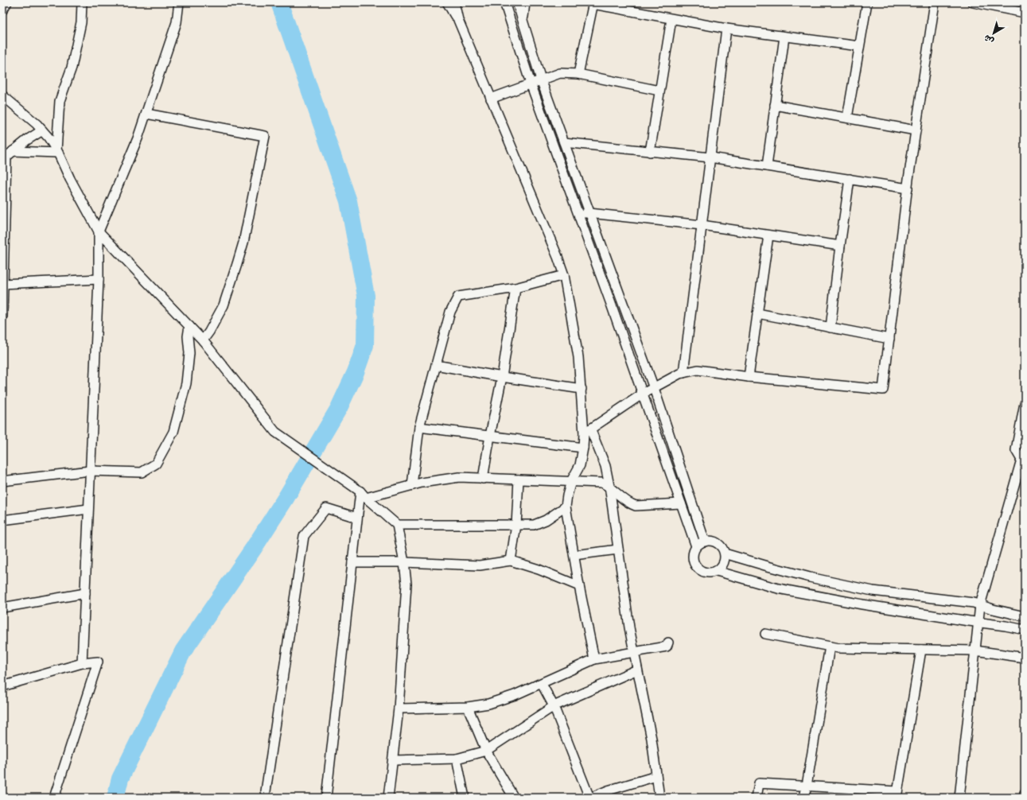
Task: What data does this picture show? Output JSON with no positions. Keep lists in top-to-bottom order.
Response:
{
  "north": "bottom left"
}
